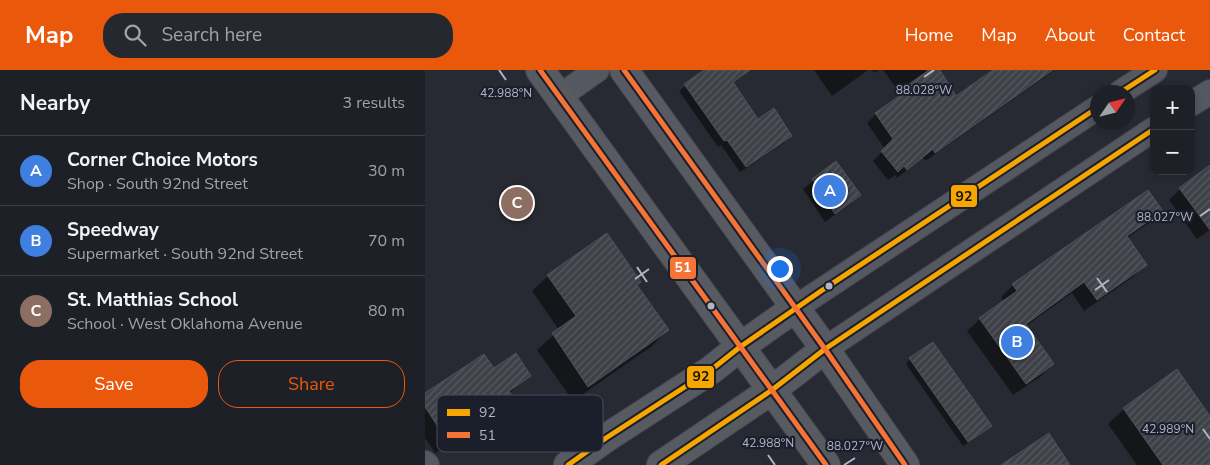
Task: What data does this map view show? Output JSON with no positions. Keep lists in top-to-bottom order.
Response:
{
  "lines": ["transit line 92", "transit line 51"],
  "legend": ["92", "51"],
  "north": "top right",
  "page": {
    "header": "Map",
    "search": "Search here",
    "nav": [
      "Home",
      "Map",
      "About",
      "Contact"
    ],
    "heading": ["Nearby", "3 results"],
    "map_buttons": ["+", "−"],
    "list": [
      {
        "mark": "A",
        "name": "Corner Choice Motors",
        "note": "Shop · South 92nd Street",
        "value": "30 m"
      },
      {
        "mark": "B",
        "name": "Speedway",
        "note": "Supermarket · South 92nd Street",
        "value": "70 m"
      },
      {
        "mark": "C",
        "name": "St. Matthias School",
        "note": "School · West Oklahoma Avenue",
        "value": "80 m"
      }
    ],
    "pins": ["A", "C", "B"],
    "buttons": ["Save", "Share"]
  },
  "coordinates": [
    "88.028°W",
    "42.988°N",
    "88.027°W",
    "42.989°N"
  ]
}
